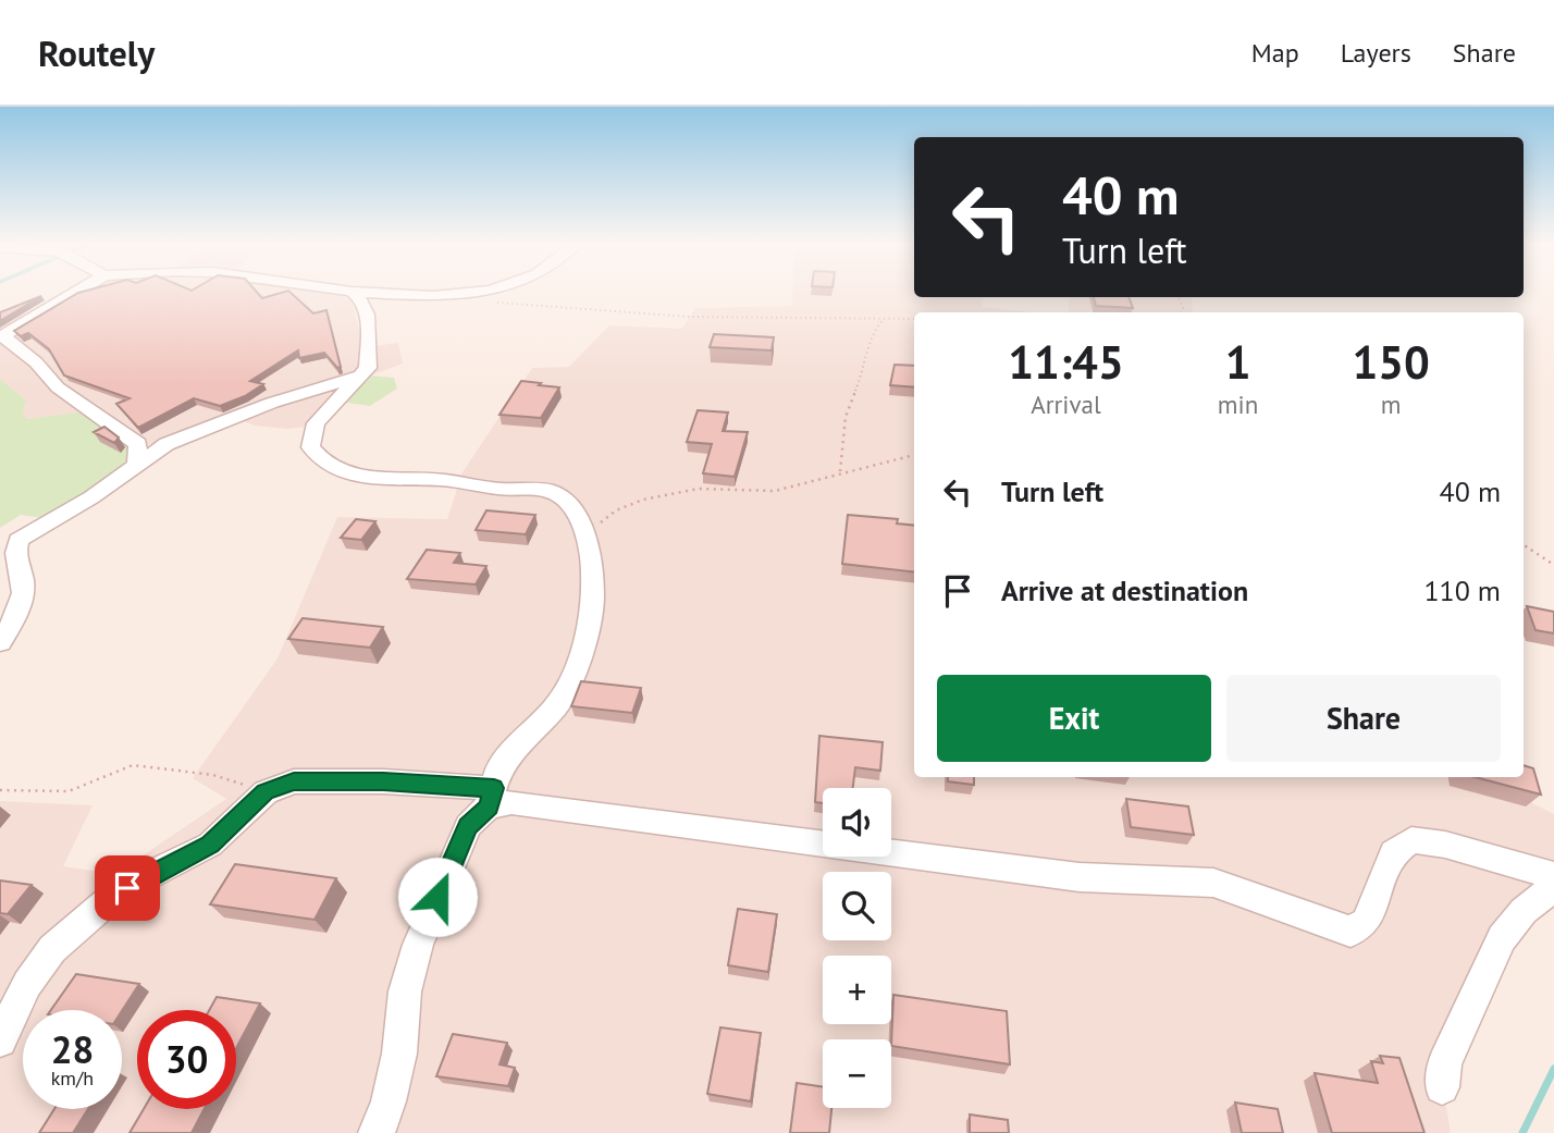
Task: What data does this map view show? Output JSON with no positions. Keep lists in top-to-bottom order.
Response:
{
  "page": {
    "header": "Routely",
    "nav": ["Map", "Layers", "Share"],
    "turn": ["40 m", "Turn left"],
    "eta": [
      "11:45",
      "Arrival",
      "1",
      "min",
      "150",
      "m"
    ],
    "list": [
      {
        "name": "Turn left",
        "value": "40 m"
      },
      {
        "name": "Arrive at destination",
        "value": "110 m"
      }
    ],
    "buttons": ["Exit", "Share"],
    "map_buttons": ["+", "−"],
    "speed": "28 km/h",
    "limit": "30"
  }
}
